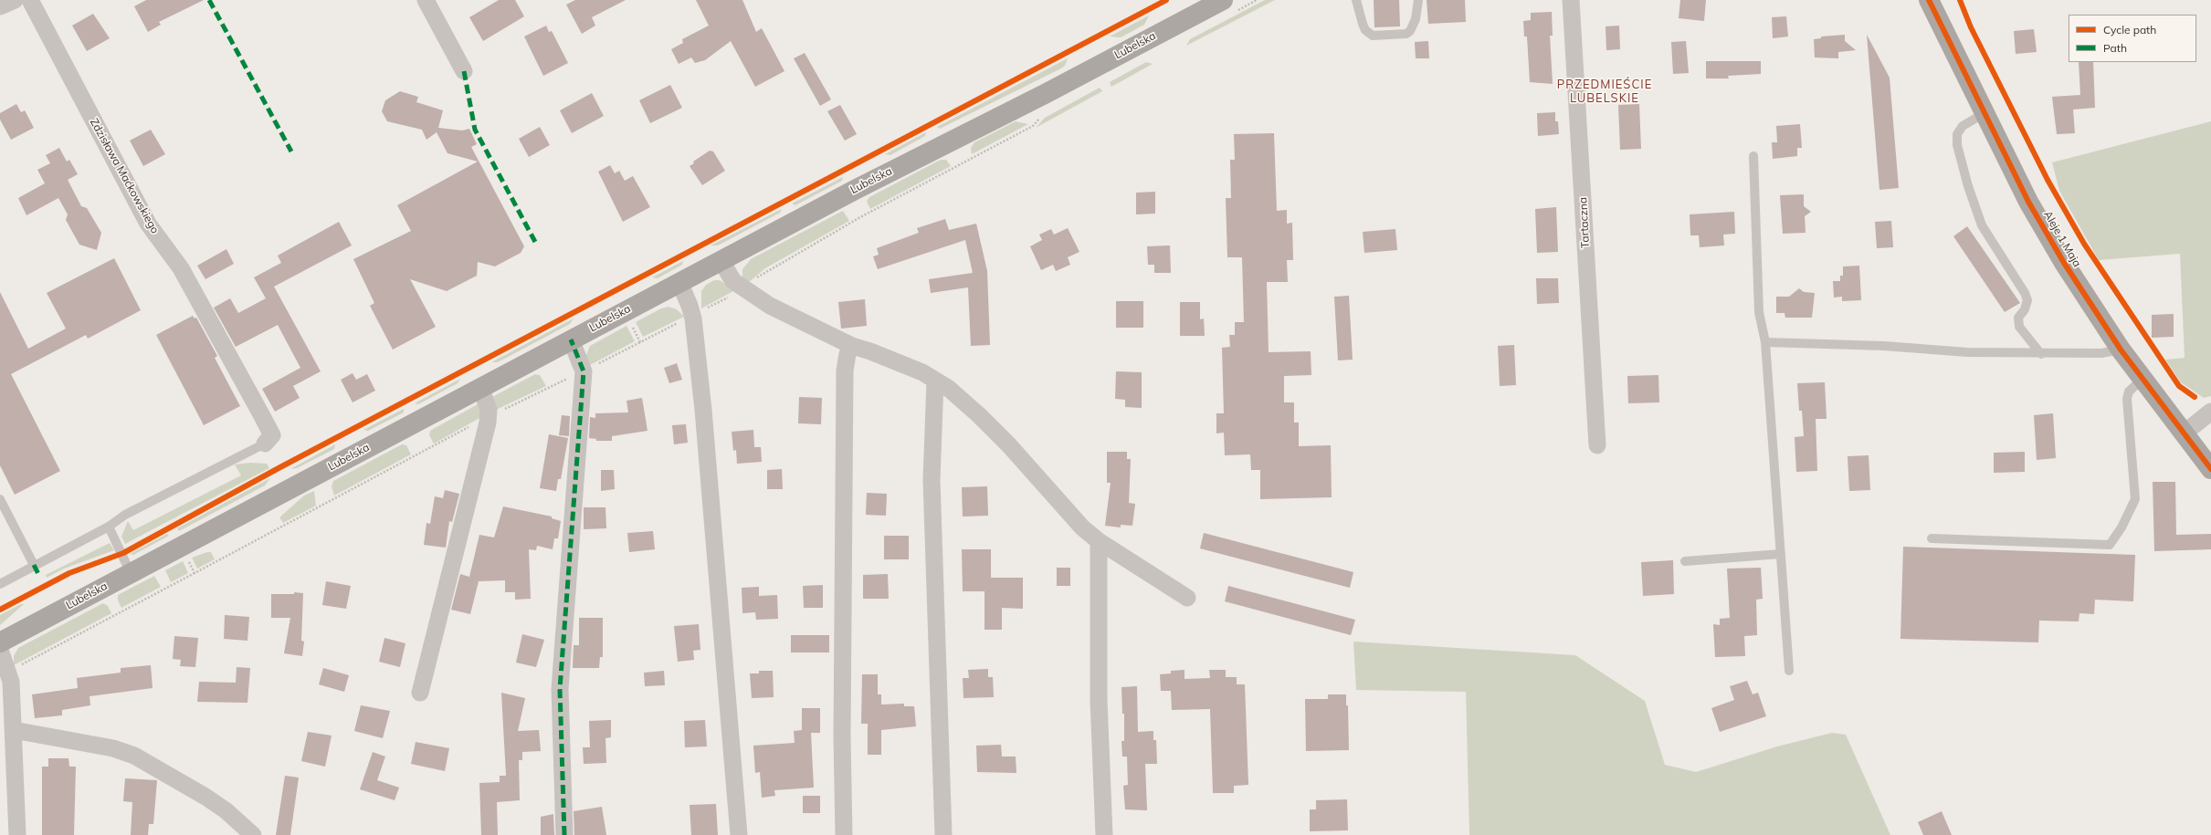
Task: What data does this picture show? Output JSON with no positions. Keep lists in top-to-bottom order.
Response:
{
  "streets": {
    "main road": ["Lubelska", "Aleje 1 Maja"],
    "street": ["Zdzisława Maćkowskiego", "Tartaczna"]
  },
  "districts": ["PRZEDMIEŚCIE LUBELSKIE"],
  "legend": ["Cycle path", "Path"]
}
